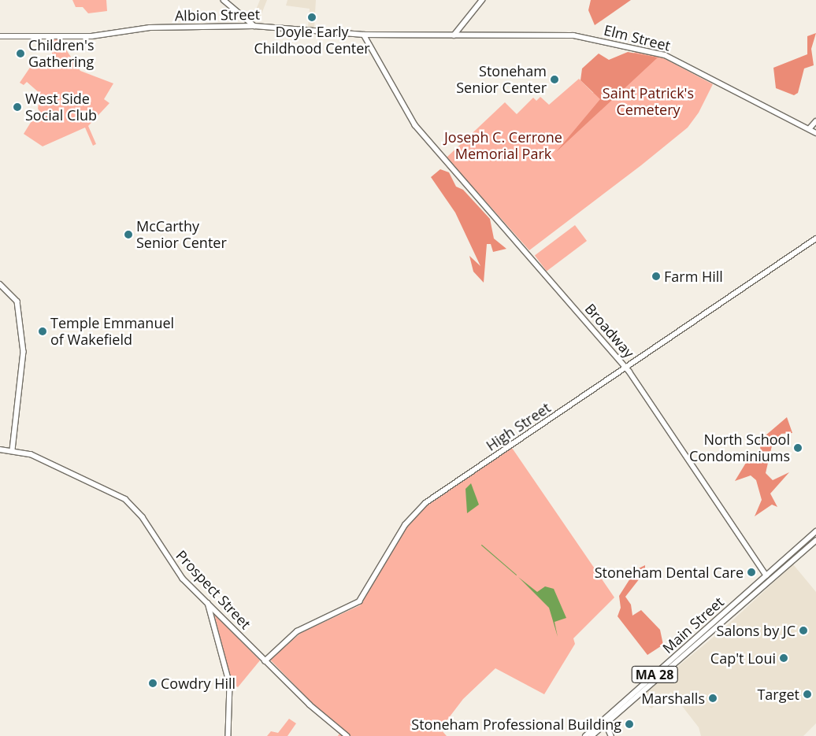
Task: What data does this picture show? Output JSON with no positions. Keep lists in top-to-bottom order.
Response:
{
  "streets": {
    "main road": [
      "Albion Street",
      "Elm Street",
      "Broadway",
      "High Street",
      "Prospect Street",
      "Main Street",
      "MA 28"
    ]
  },
  "crossings": [
    ["Albion Street", "Elm Street"],
    ["Albion Street", "Broadway"],
    ["Broadway", "High Street"],
    ["Broadway", "Main Street"],
    ["High Street", "Prospect Street"]
  ],
  "parks": ["Saint Patrick's Cemetery", "Joseph C. Cerrone Memorial Park"],
  "places": [
    "Doyle Early Childhood Center",
    "Children's Gathering",
    "Stoneham Senior Center",
    "West Side Social Club",
    "McCarthy Senior Center",
    "Farm Hill",
    "Temple Emmanuel of Wakefield",
    "North School Condominiums",
    "Stoneham Dental Care",
    "Salons by JC",
    "Cap't Loui",
    "Cowdry Hill",
    "Target",
    "Marshalls",
    "Stoneham Professional Building"
  ]
}
